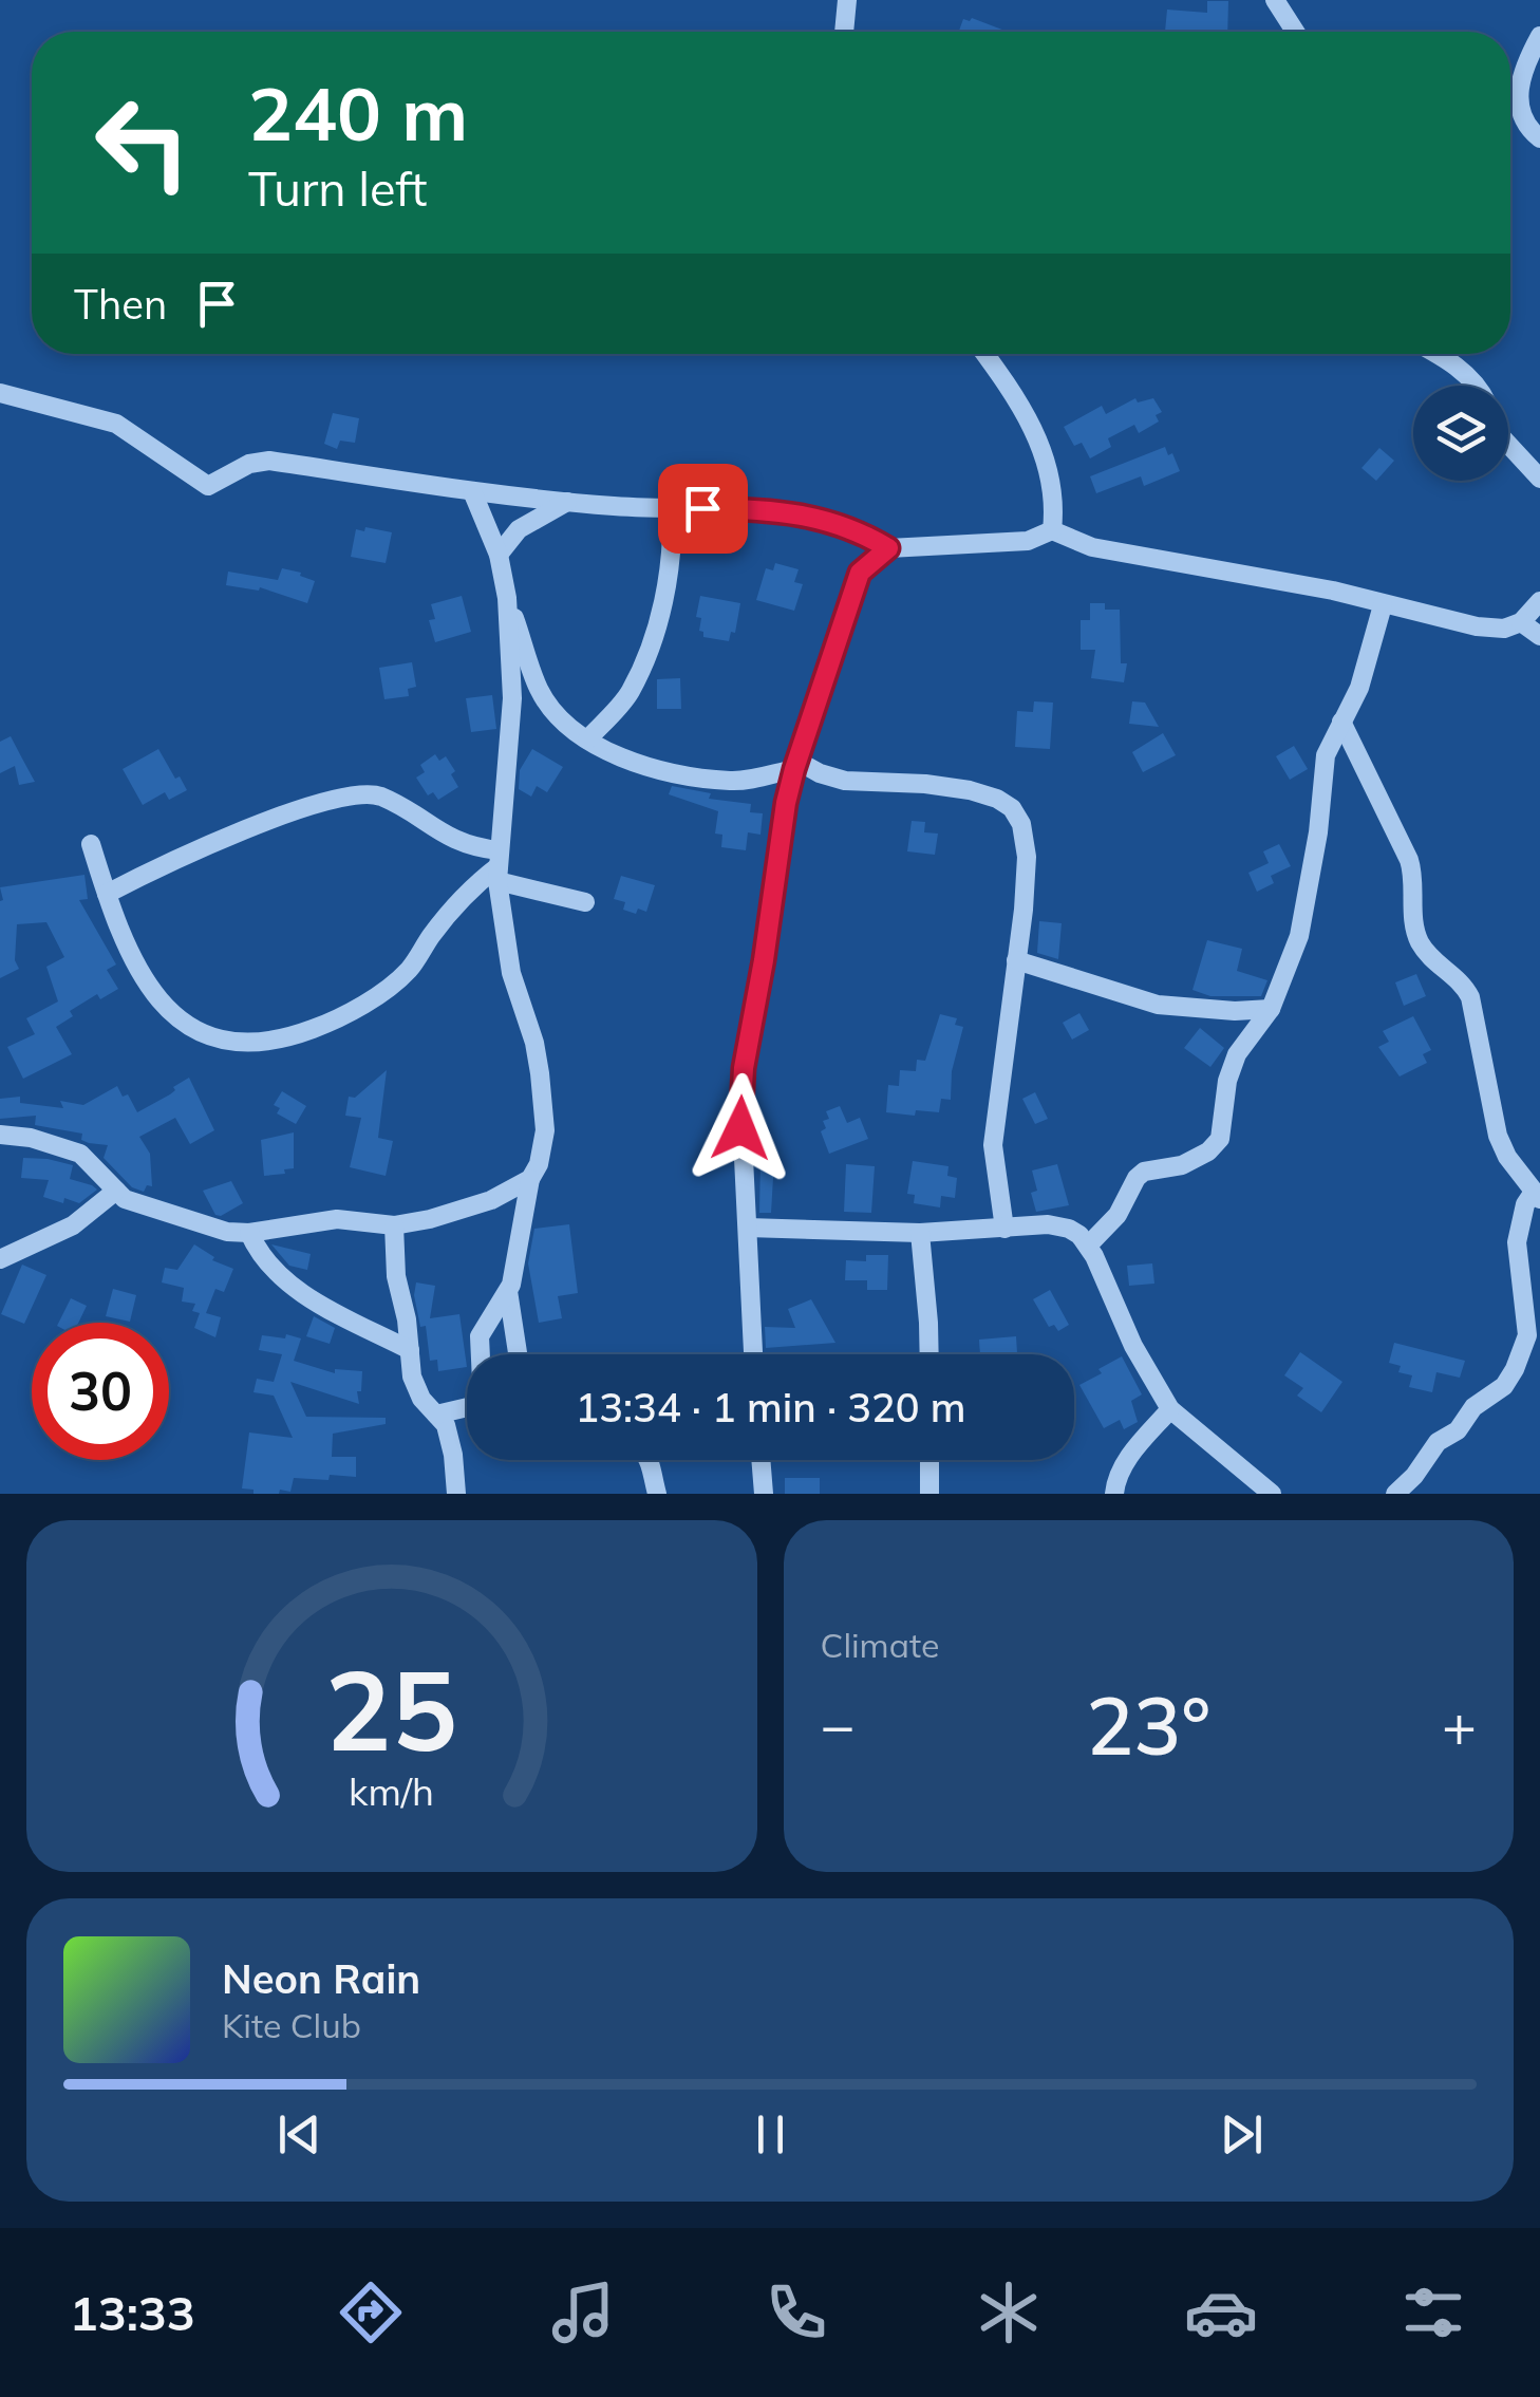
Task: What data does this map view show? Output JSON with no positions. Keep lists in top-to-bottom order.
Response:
{
  "page": {
    "turn": ["240 m", "Turn left"],
    "then": "Then",
    "limit": "30",
    "trip": "13:34 · 1 min · 320 m",
    "tile": "Climate",
    "heat": ["−", "23°", "+"],
    "song": ["Neon Rain", "Kite Club"],
    "tabs": "13:33",
    "gauge": ["25", "km/h"]
  }
}
